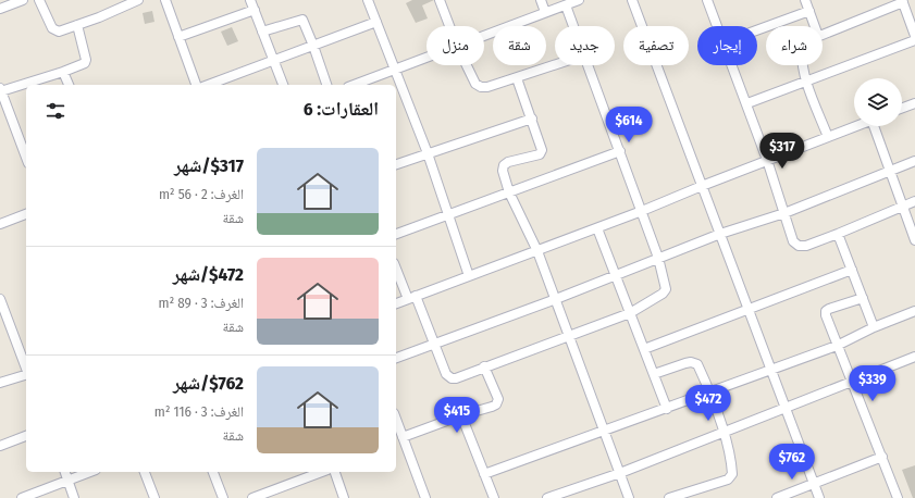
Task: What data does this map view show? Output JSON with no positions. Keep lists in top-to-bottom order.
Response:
{
  "page": {
    "chip": [
      "شراء",
      "إيجار",
      "تصفية",
      "جديد",
      "شقة",
      "منزل"
    ],
    "heading": "العقارات: 6",
    "price": [
      "$614",
      "$317",
      "$339",
      "$472",
      "$415",
      "$762"
    ],
    "list": [
      {
        "name": "$317/شهر",
        "note": "الغرف: 2 · 56 m² · شقة"
      },
      {
        "name": "$472/شهر",
        "note": "الغرف: 3 · 89 m² · شقة"
      },
      {
        "name": "$762/شهر",
        "note": "الغرف: 3 · 116 m² · شقة"
      }
    ]
  }
}
